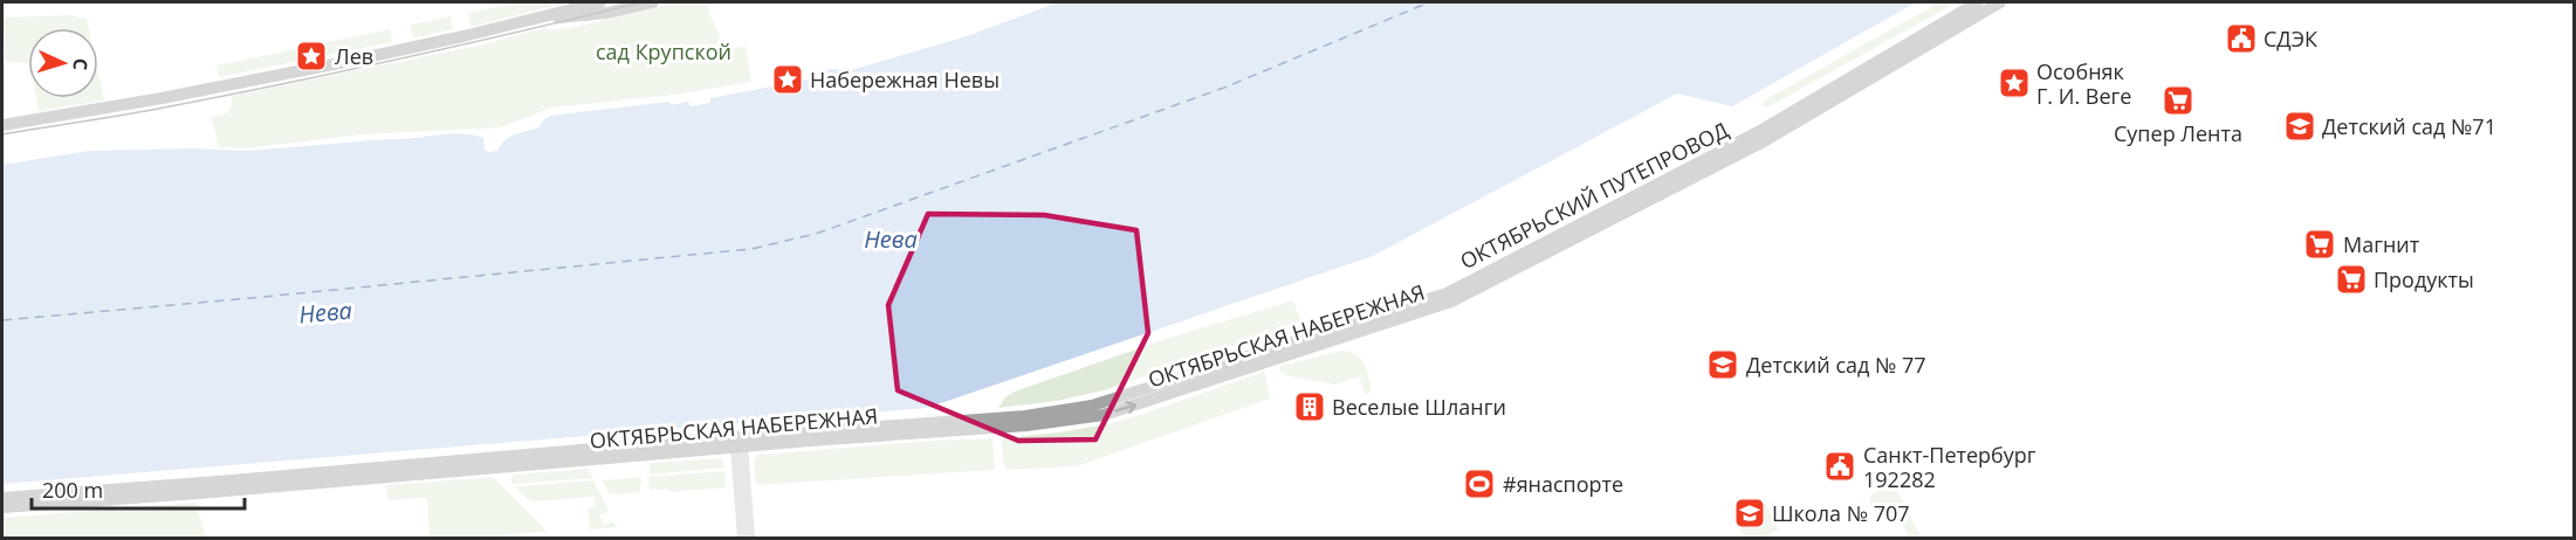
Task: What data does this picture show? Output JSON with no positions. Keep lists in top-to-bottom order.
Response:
{
  "streets": {
    "main road": ["ОКТЯБРЬСКИЙ ПУТЕПРОВОД", "ОКТЯБРЬСКАЯ НАБЕРЕЖНАЯ"]
  },
  "crossings": [
    ["ОКТЯБРЬСКИЙ ПУТЕПРОВОД", "ОКТЯБРЬСКАЯ НАБЕРЕЖНАЯ"]
  ],
  "water": ["Нева"],
  "parks": ["сад Крупской"],
  "places": {
    "public building": ["СДЭК", "Санкт-Петербург 192282"],
    "place": ["Лев", "Набережная Невы", "Особняк Г. И. Веге"],
    "supermarket": ["Супер Лента", "Магнит", "Продукты"],
    "school or university": ["Детский сад №71", "Детский сад № 77", "Школа № 707"],
    "building": ["Веселые Шланги"],
    "sports": ["#янаспорте"]
  },
  "scale_bar": "200 m",
  "north": "right"
}
